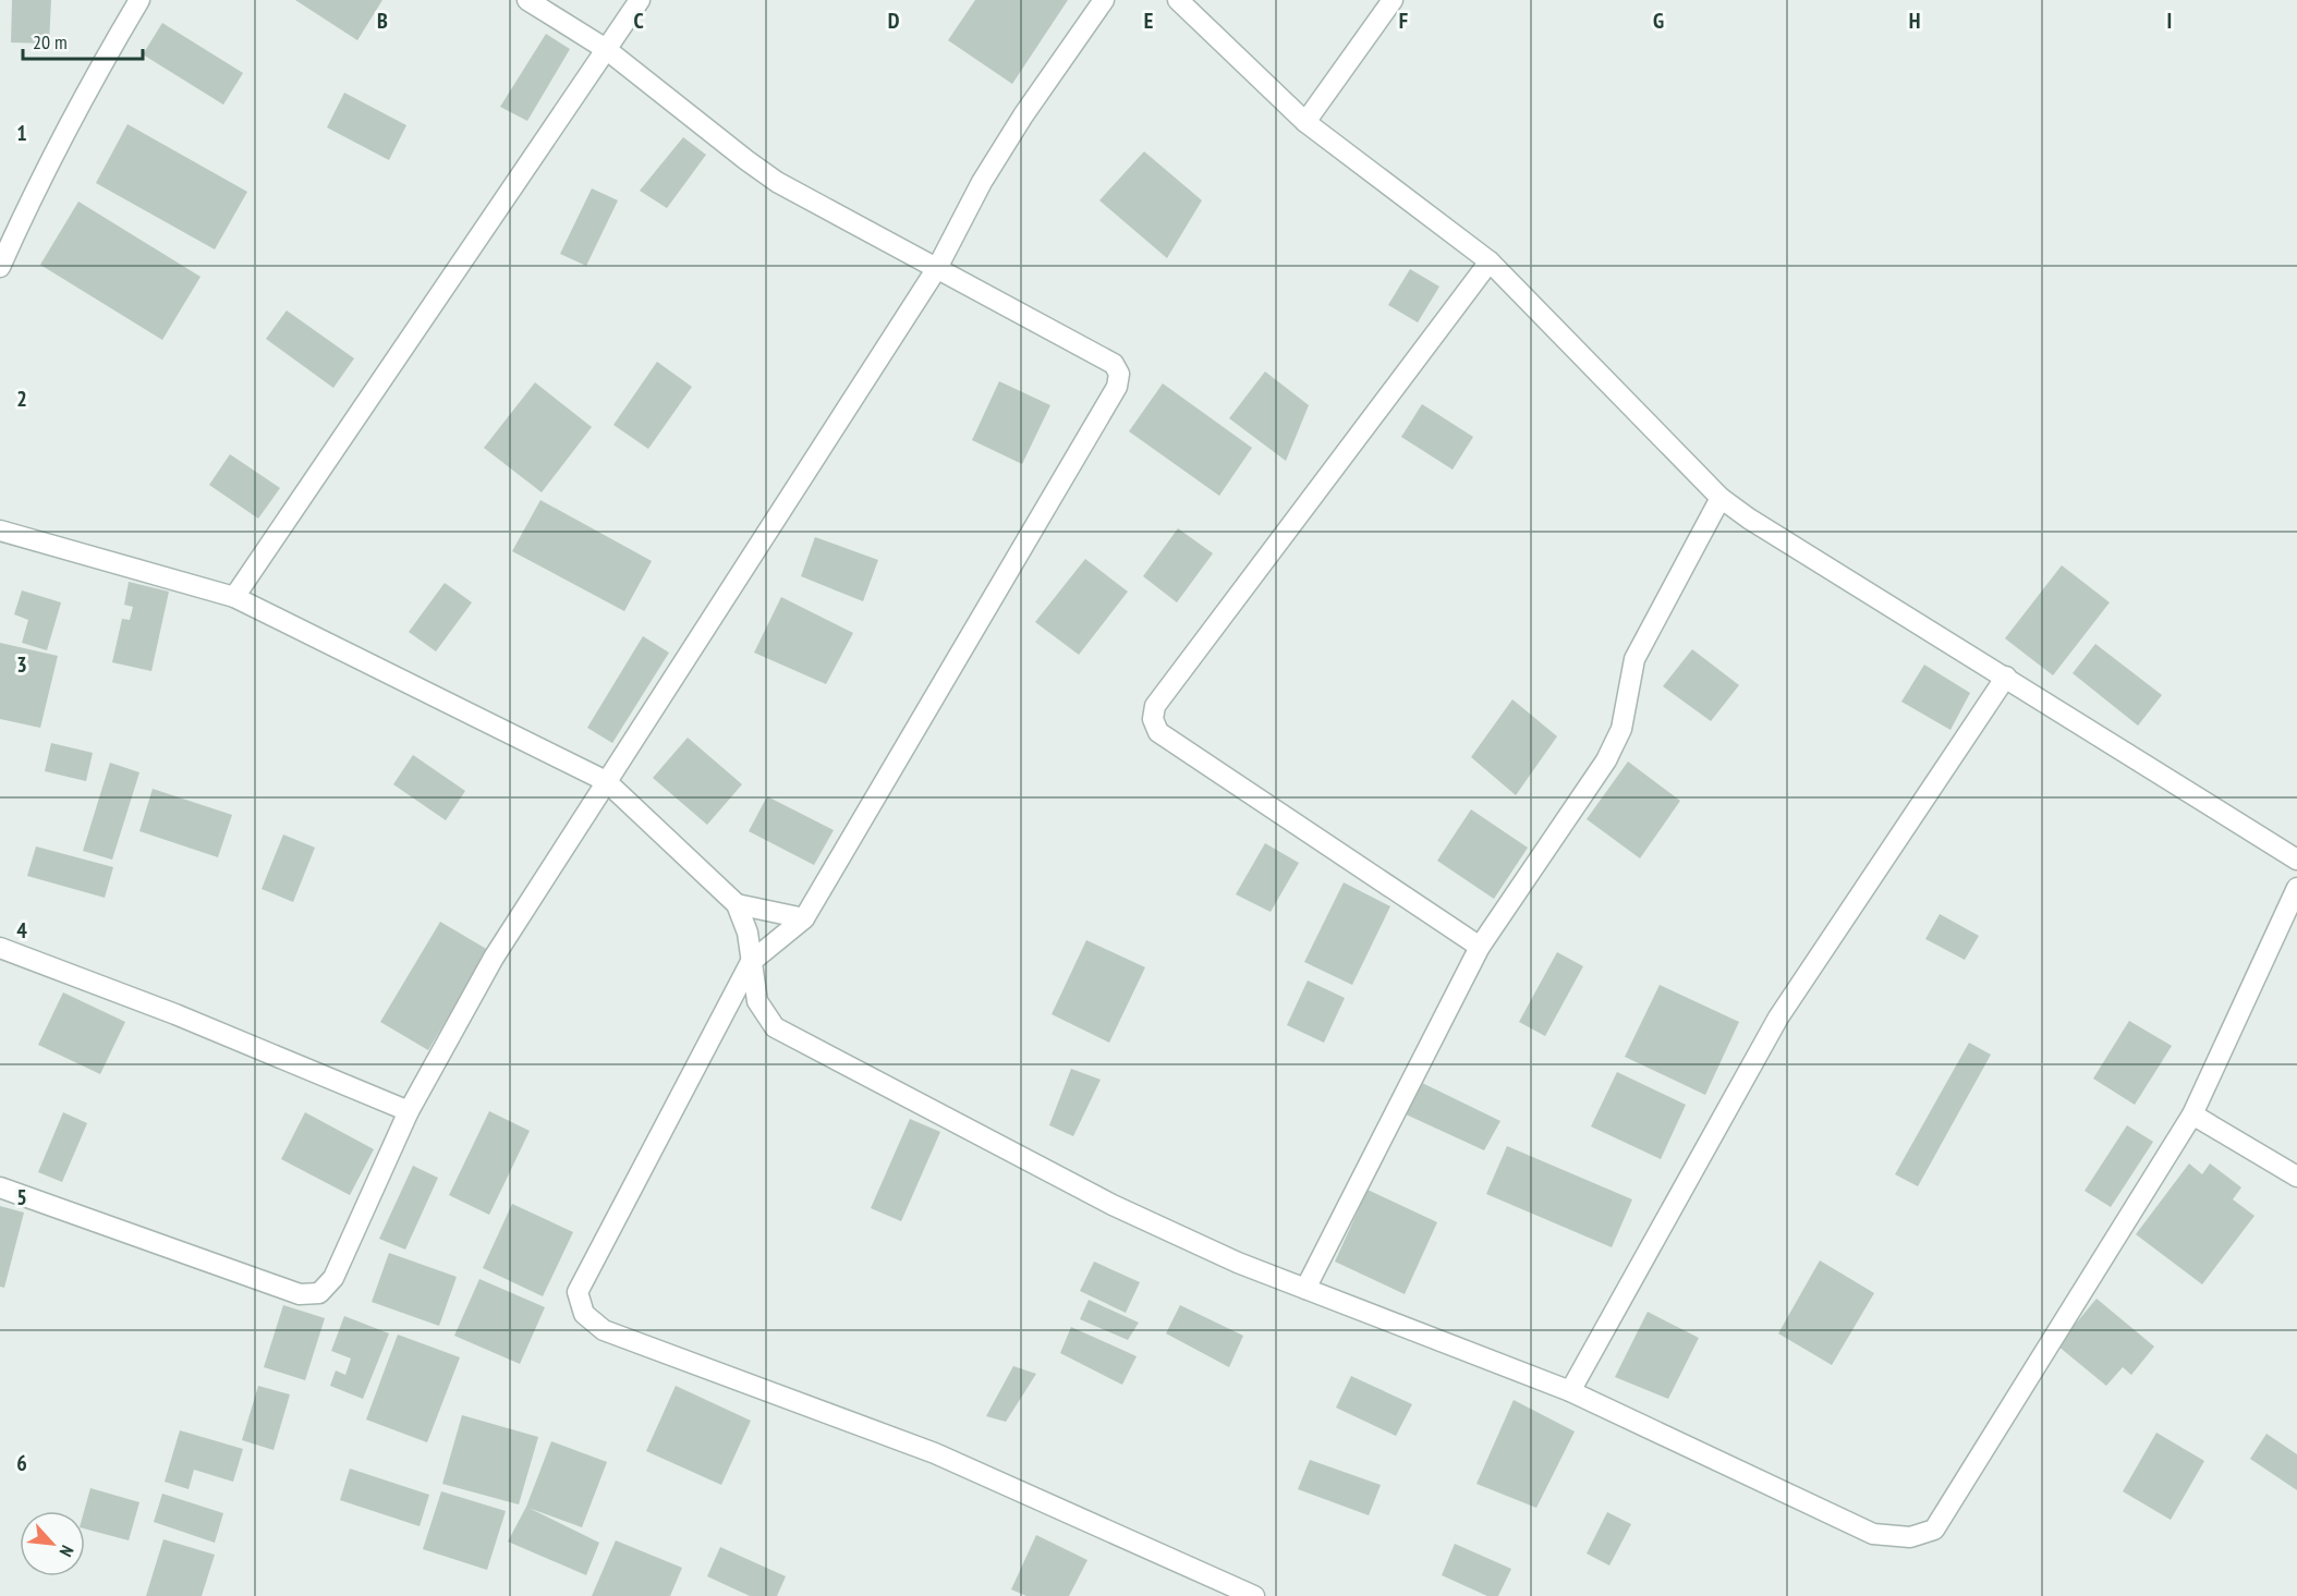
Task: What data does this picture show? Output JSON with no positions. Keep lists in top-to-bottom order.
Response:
{
  "scale_bar": "20 m",
  "north": "bottom right",
  "grid": {
    "columns": [
      "B",
      "C",
      "D",
      "E",
      "F",
      "G",
      "H",
      "I"
    ],
    "rows": [
      "1",
      "2",
      "3",
      "4",
      "5",
      "6"
    ]
  }
}
